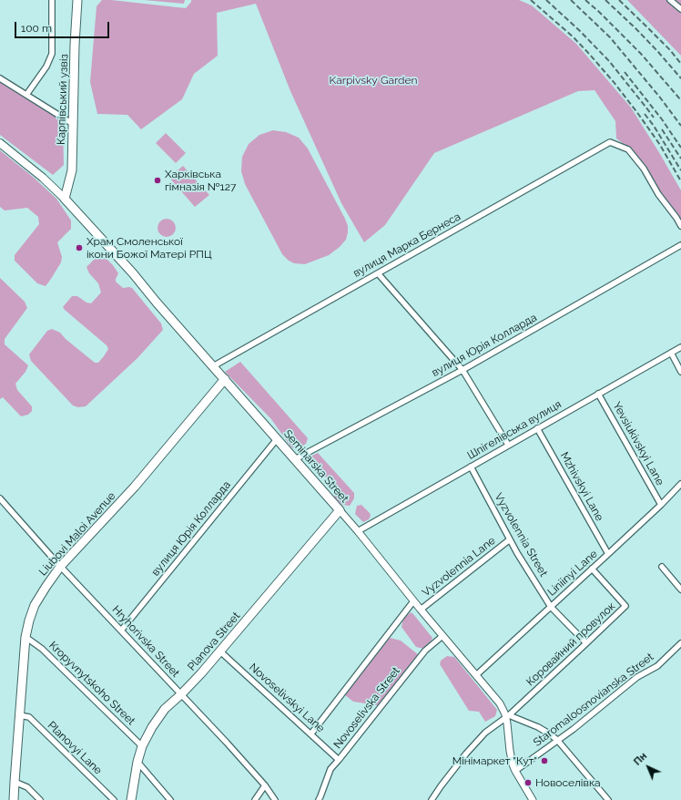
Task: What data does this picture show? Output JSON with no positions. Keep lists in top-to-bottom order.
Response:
{
  "streets": {
    "main road": [
      "Карпівський узвіз",
      "Seminarska Street",
      "Liubovi Maloi Avenue",
      "Planova Street"
    ],
    "street": [
      "вулиця Марка Бернеса",
      "вулиця Юрія Колларда",
      "Шпігелівська вулиця",
      "Yevsiukivskyi Lane",
      "Mzhivskyi Lane",
      "Vyzvolennia Street",
      "Vyzvolennia Lane",
      "Liniinyi Lane",
      "Hryhorivska Street",
      "Коровайний провулок",
      "Kropyvnytskoho Street",
      "Novoselivskyi Lane",
      "Staromaloosnovianska Street",
      "Novoselivska Street",
      "Planovyi Lane"
    ]
  },
  "crossings": [
    ["Карпівський узвіз", "Seminarska Street"],
    ["вулиця Марка Бернеса", "Seminarska Street"],
    ["вулиця Юрія Колларда", "Seminarska Street"],
    ["вулиця Юрія Колларда", "Hryhorivska Street"],
    ["Шпігелівська вулиця", "Yevsiukivskyi Lane"],
    ["Шпігелівська вулиця", "Seminarska Street"],
    ["Шпігелівська вулиця", "Mzhivskyi Lane"],
    ["Шпігелівська вулиця", "Vyzvolennia Street"],
    ["Yevsiukivskyi Lane", "Liniinyi Lane"],
    ["Seminarska Street", "Liubovi Maloi Avenue"],
    ["Seminarska Street", "Vyzvolennia Lane"],
    ["Seminarska Street", "Liniinyi Lane"],
    ["Seminarska Street", "Planova Street"],
    ["Seminarska Street", "Коровайний провулок"],
    ["Seminarska Street", "Staromaloosnovianska Street"],
    ["Seminarska Street", "Novoselivska Street"],
    ["Mzhivskyi Lane", "Liniinyi Lane"],
    ["Liubovi Maloi Avenue", "Hryhorivska Street"],
    ["Liubovi Maloi Avenue", "Kropyvnytskoho Street"],
    ["Liubovi Maloi Avenue", "Planovyi Lane"],
    ["Vyzvolennia Street", "Vyzvolennia Lane"],
    ["Vyzvolennia Street", "Liniinyi Lane"],
    ["Vyzvolennia Street", "Коровайний провулок"],
    ["Liniinyi Lane", "Коровайний провулок"],
    ["Hryhorivska Street", "Planova Street"],
    ["Planova Street", "Kropyvnytskoho Street"],
    ["Planova Street", "Novoselivskyi Lane"],
    ["Novoselivskyi Lane", "Novoselivska Street"]
  ],
  "parks": ["Karpivsky Garden"],
  "places": [
    "Харківська гімназія №127",
    "Храм Смоленської ікони Божої Матері РПЦ",
    "Мінімаркет \"Кут\"",
    "Новоселівка"
  ],
  "scale_bar": "100 m",
  "north": "top left"
}
